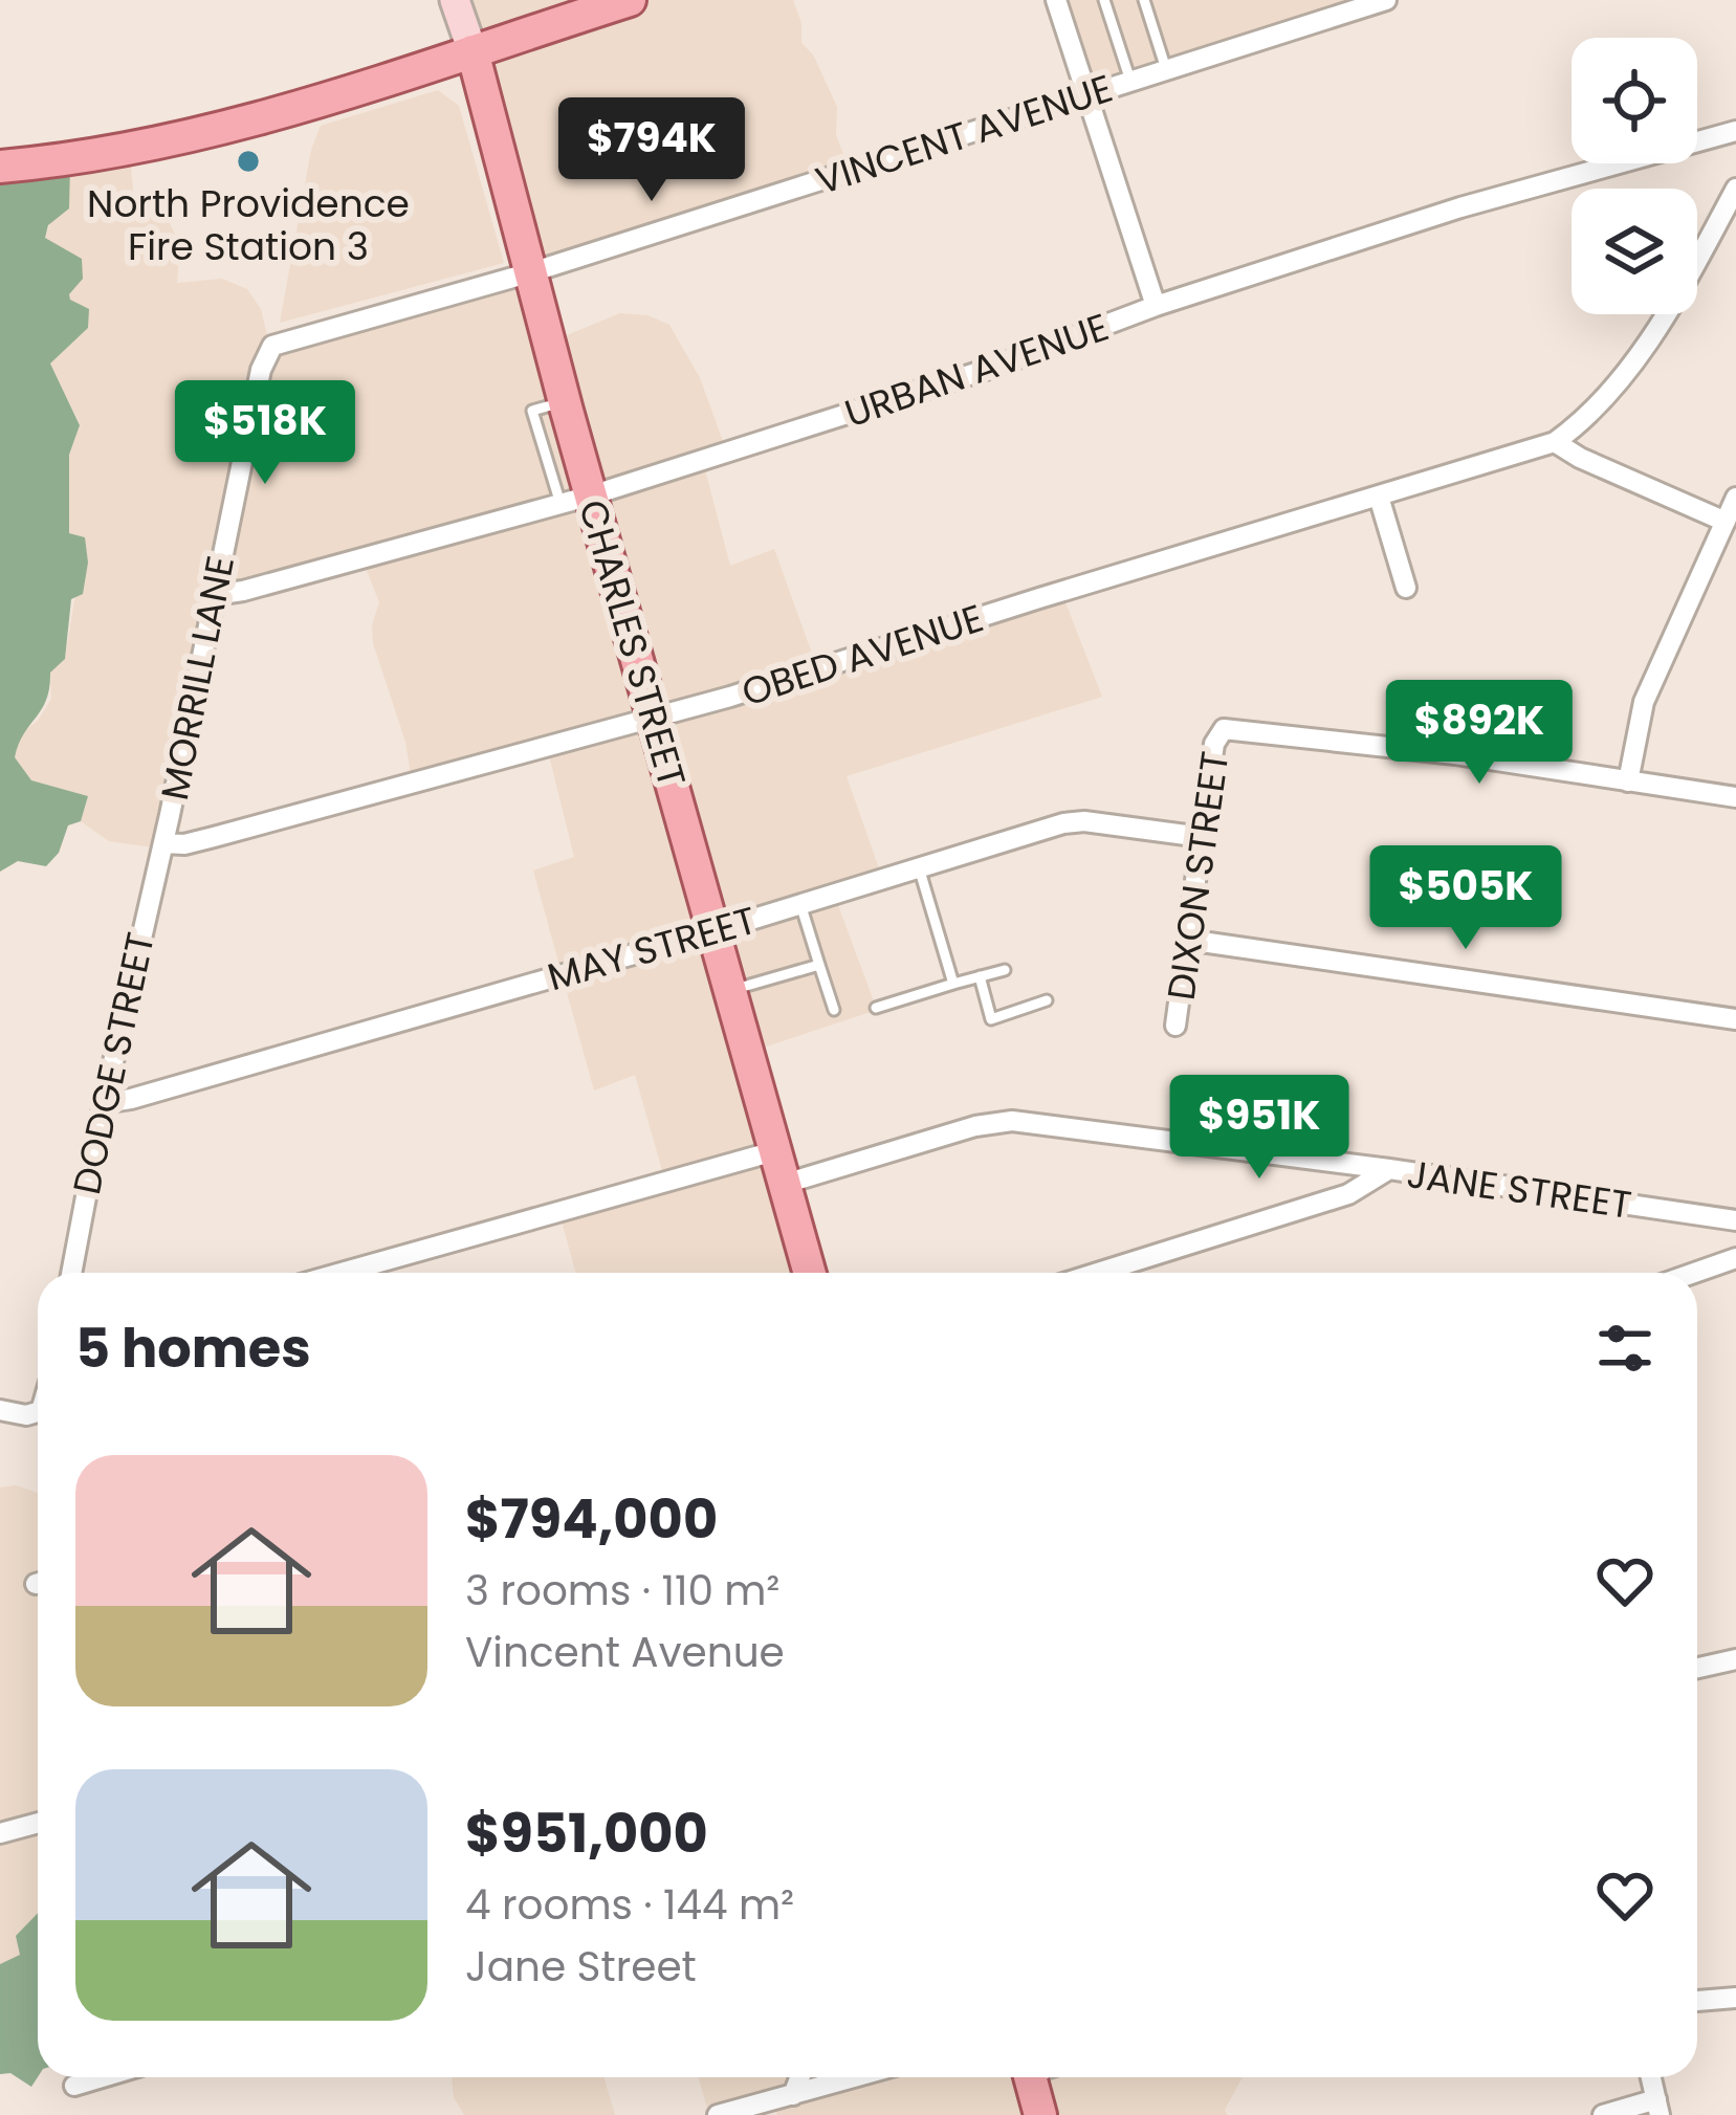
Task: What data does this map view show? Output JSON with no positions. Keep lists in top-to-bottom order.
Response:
{
  "streets": {
    "main road": ["CHARLES STREET"],
    "street": [
      "VINCENT AVENUE",
      "URBAN AVENUE",
      "OBED AVENUE",
      "MORRILL LANE",
      "DIXON STREET",
      "MAY STREET",
      "DODGE STREET",
      "JANE STREET"
    ]
  },
  "crossings": [
    ["VINCENT AVENUE", "CHARLES STREET"],
    ["VINCENT AVENUE", "MORRILL LANE"],
    ["URBAN AVENUE", "CHARLES STREET"],
    ["URBAN AVENUE", "MORRILL LANE"],
    ["CHARLES STREET", "OBED AVENUE"],
    ["CHARLES STREET", "MAY STREET"],
    ["CHARLES STREET", "JANE STREET"],
    ["OBED AVENUE", "MORRILL LANE"],
    ["OBED AVENUE", "DODGE STREET"],
    ["MORRILL LANE", "DODGE STREET"],
    ["DIXON STREET", "MAY STREET"],
    ["MAY STREET", "DODGE STREET"]
  ],
  "places": ["North Providence Fire Station 3"],
  "page": {
    "price": [
      "$794K",
      "$518K",
      "$892K",
      "$505K",
      "$951K"
    ],
    "heading": "5 homes",
    "list": [
      {
        "name": "$794,000",
        "note": "3 rooms · 110 m² · Vincent Avenue"
      },
      {
        "name": "$951,000",
        "note": "4 rooms · 144 m² · Jane Street"
      }
    ]
  }
}
